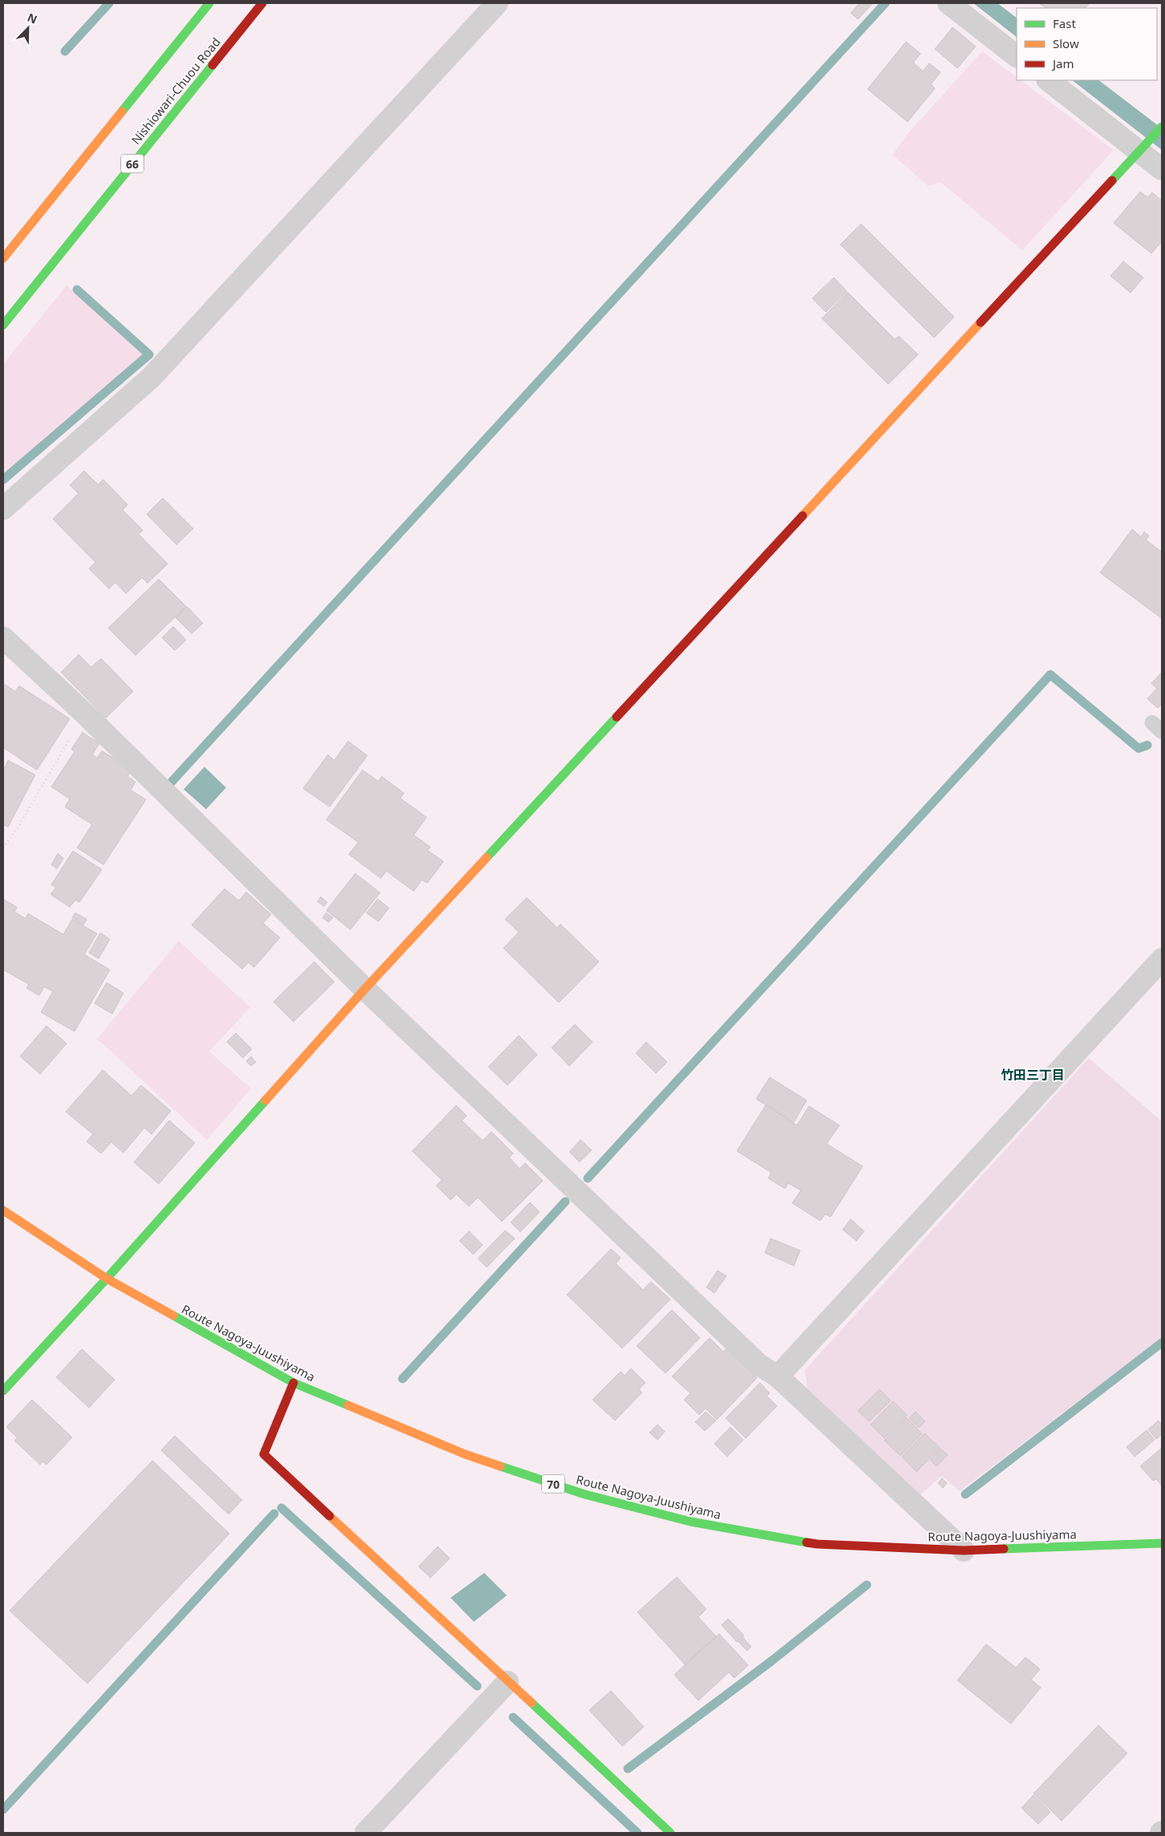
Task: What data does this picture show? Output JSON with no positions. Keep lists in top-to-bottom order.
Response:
{
  "streets": {
    "street": [
      "Nishiowari-Chuou Road",
      "66",
      "Route Nagoya-Juushiyama",
      "70"
    ]
  },
  "districts": ["竹田三丁目"],
  "legend": ["Fast", "Slow", "Jam"],
  "north": "top right"
}
